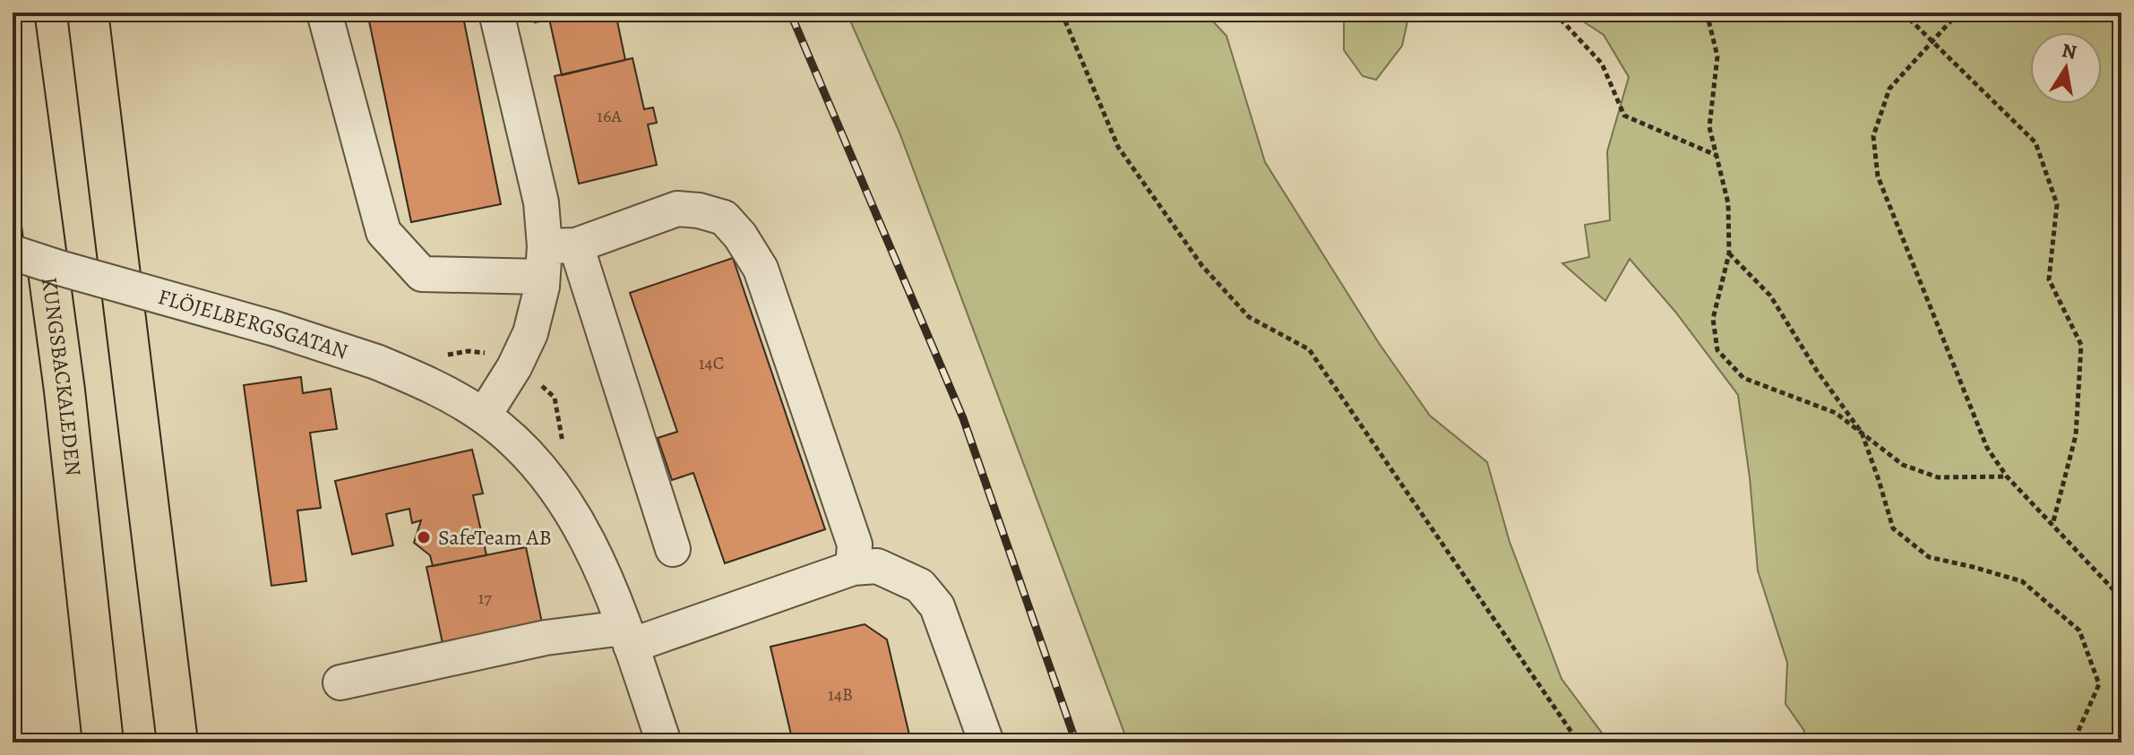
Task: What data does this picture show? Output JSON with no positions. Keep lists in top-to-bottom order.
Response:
{
  "streets": {
    "highway": ["KUNGSBACKALEDEN"],
    "street": ["FLÖJELBERGSGATAN"]
  },
  "places": ["SafeTeam AB"],
  "house_numbers": [
    "16A",
    "14C",
    "17",
    "14B"
  ],
  "north": "top"
}
